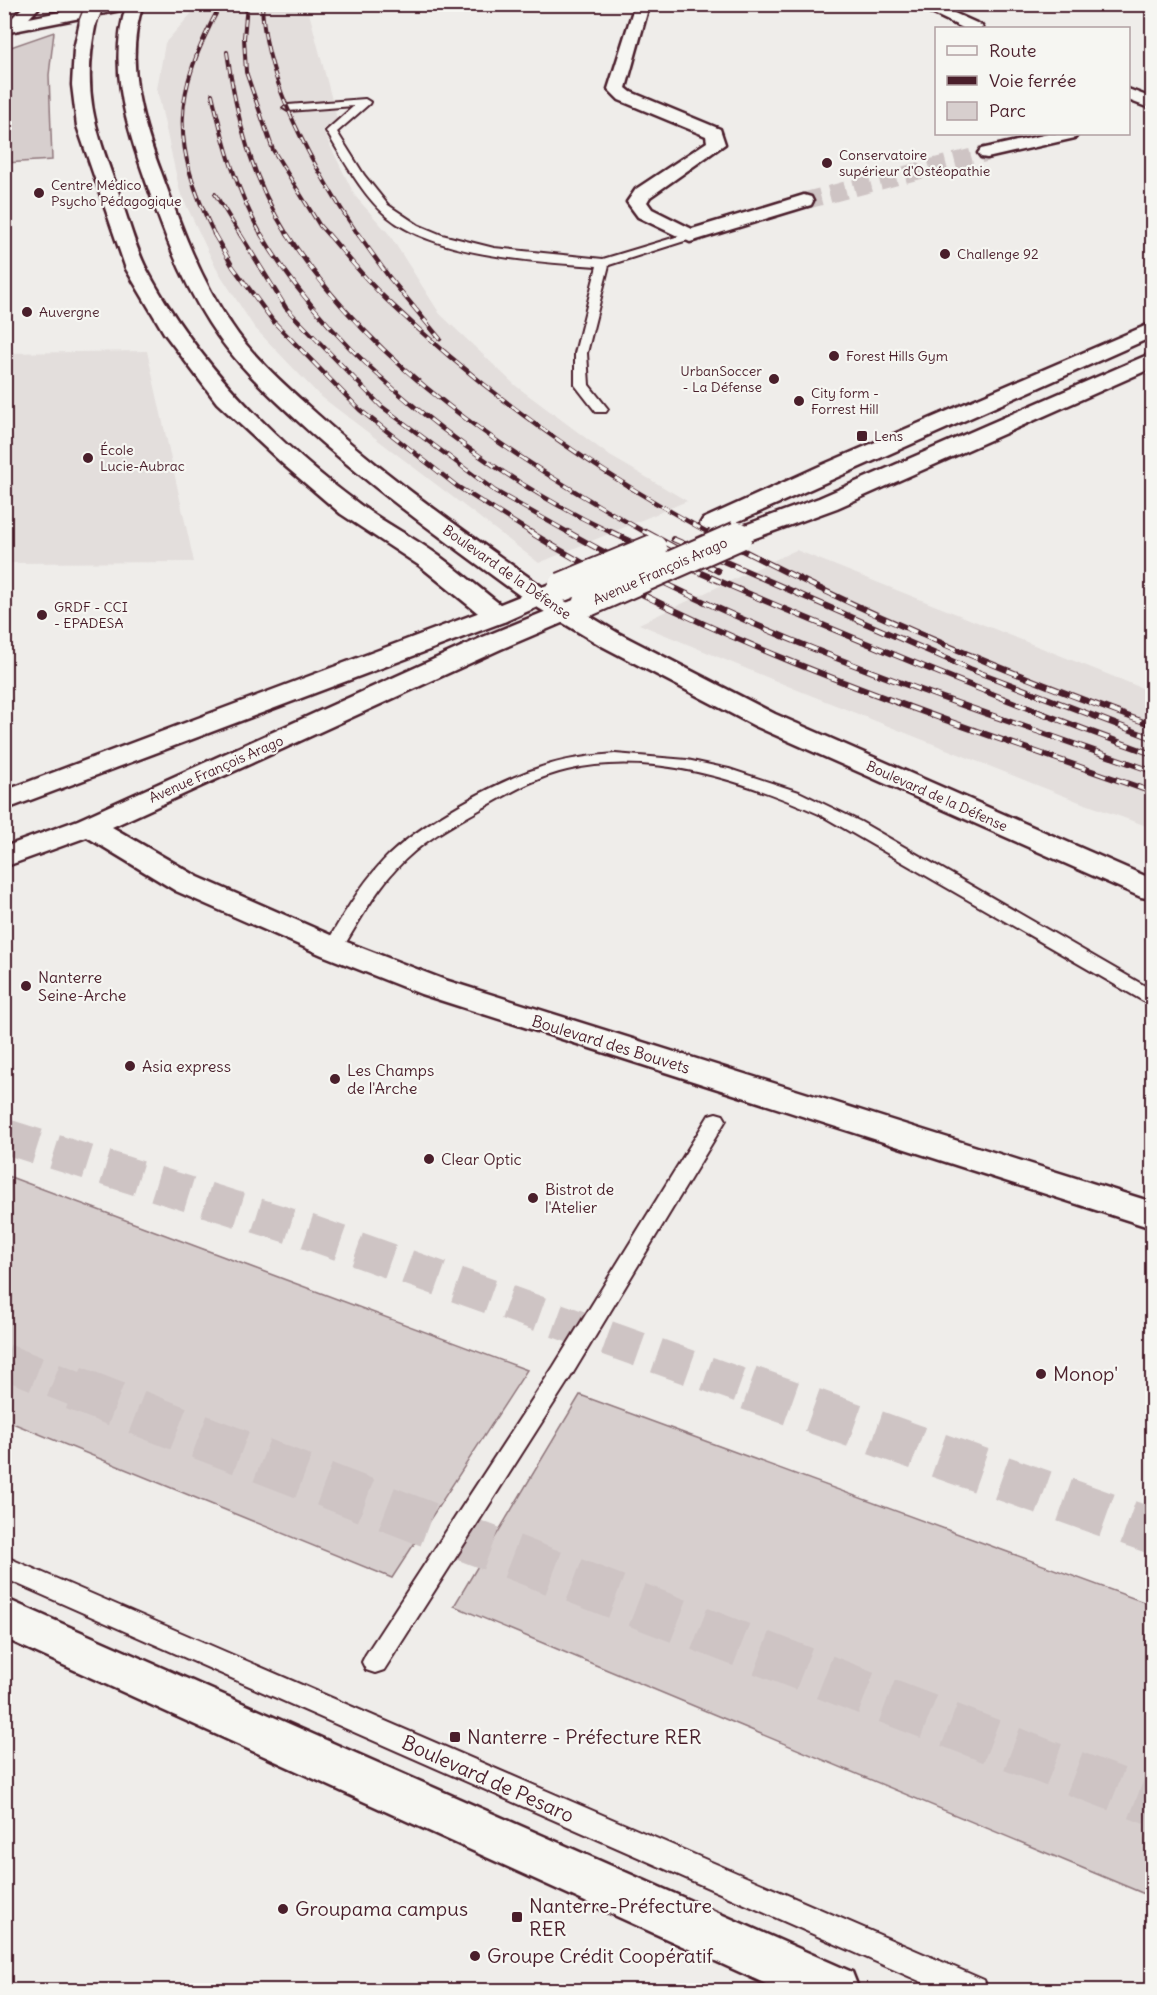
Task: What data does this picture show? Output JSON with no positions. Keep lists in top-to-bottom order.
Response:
{
  "streets": {
    "main road": ["Avenue François Arago", "Boulevard de la Défense", "Boulevard des Bouvets"],
    "lane": ["Boulevard de Pesaro"]
  },
  "crossings": [
    ["Avenue François Arago", "Boulevard de la Défense"],
    ["Avenue François Arago", "Boulevard des Bouvets"]
  ],
  "places": {
    "other": [
      "Conservatoire supérieur d'Ostéopathie",
      "Centre Médico Psycho Pédagogique",
      "Challenge 92",
      "Auvergne",
      "Forest Hills Gym",
      "UrbanSoccer - La Défense",
      "City form - Forrest Hill",
      "École Lucie-Aubrac",
      "GRDF - CCI - EPADESA",
      "Nanterre Seine-Arche",
      "Asia express",
      "Les Champs de l'Arche",
      "Clear Optic",
      "Bistrot de l'Atelier",
      "Monop'",
      "Groupama campus",
      "Groupe Crédit Coopératif"
    ],
    "transit": ["Lens", "Nanterre - Préfecture RER", "Nanterre-Préfecture RER"]
  },
  "legend": ["Route", "Voie ferrée", "Parc"]
}
